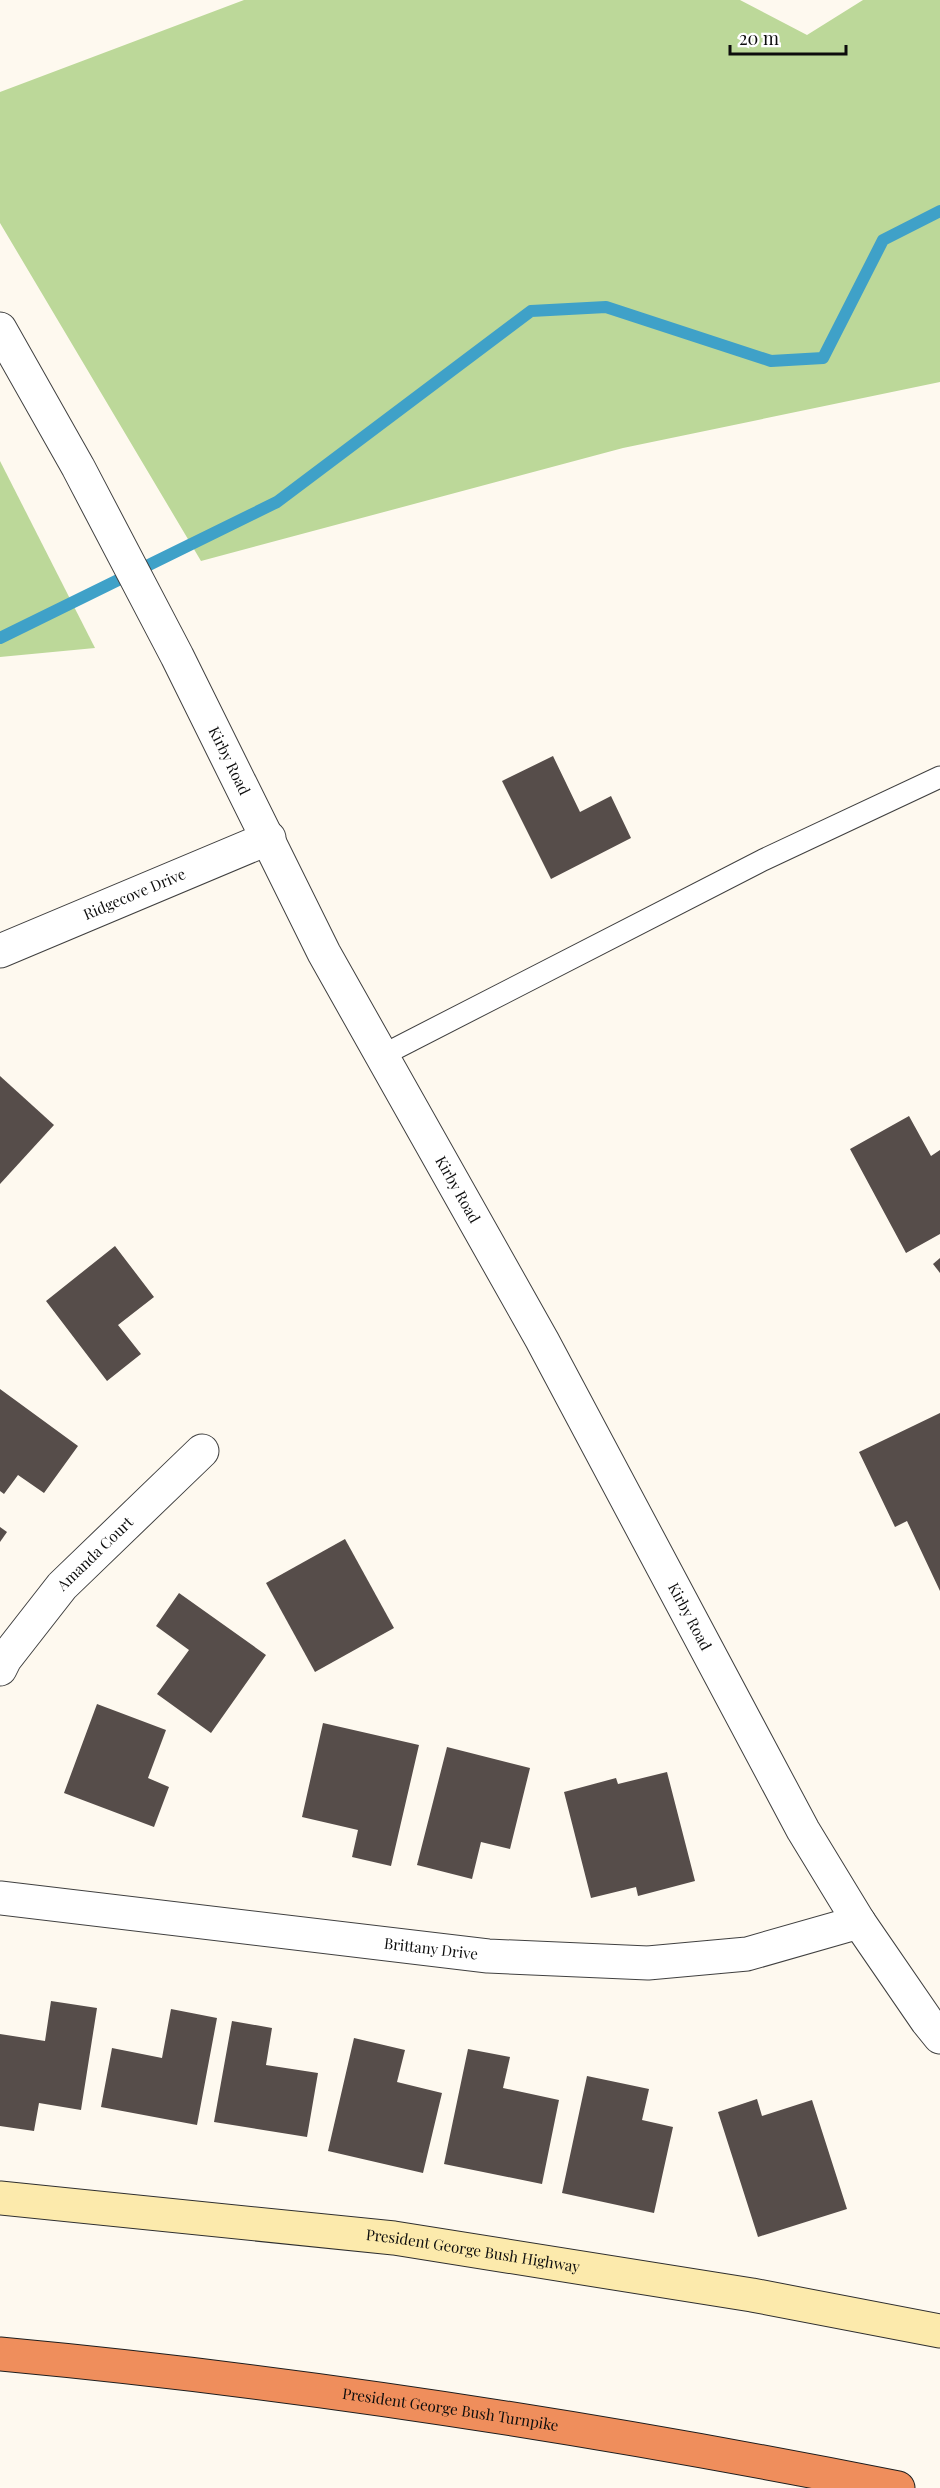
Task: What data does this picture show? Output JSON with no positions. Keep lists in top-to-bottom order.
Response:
{
  "streets": {
    "highway": ["President George Bush Turnpike"],
    "main road": ["President George Bush Highway"],
    "street": [
      "Kirby Road",
      "Ridgecove Drive",
      "Amanda Court",
      "Brittany Drive"
    ]
  },
  "crossings": [
    ["Kirby Road", "Ridgecove Drive"],
    ["Kirby Road", "Brittany Drive"]
  ],
  "scale_bar": "20 m"
}
